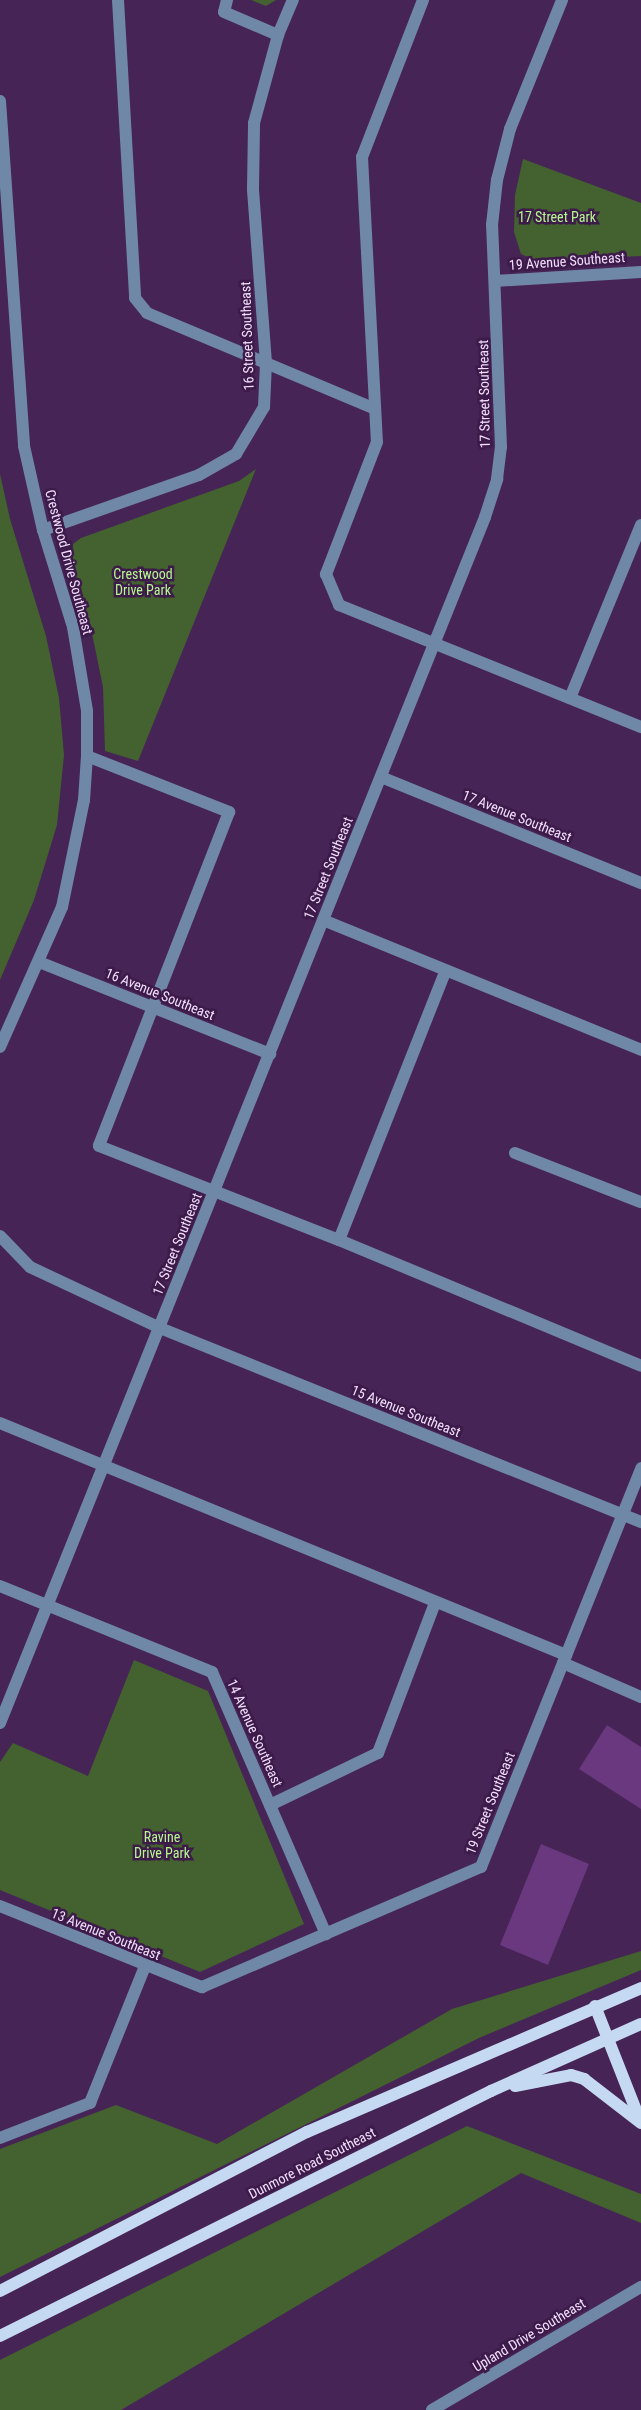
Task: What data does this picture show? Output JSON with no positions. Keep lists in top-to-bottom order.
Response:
{
  "streets": {
    "main road": ["Dunmore Road Southeast"],
    "street": [
      "19 Avenue Southeast",
      "16 Street Southeast",
      "17 Street Southeast",
      "Crestwood Drive Southeast",
      "17 Avenue Southeast",
      "16 Avenue Southeast",
      "15 Avenue Southeast",
      "14 Avenue Southeast",
      "19 Street Southeast",
      "13 Avenue Southeast",
      "Upland Drive Southeast"
    ]
  },
  "crossings": [
    ["19 Avenue Southeast", "17 Street Southeast"],
    ["16 Street Southeast", "Crestwood Drive Southeast"],
    ["17 Street Southeast", "17 Avenue Southeast"],
    ["17 Street Southeast", "16 Avenue Southeast"],
    ["17 Street Southeast", "15 Avenue Southeast"],
    ["17 Street Southeast", "14 Avenue Southeast"],
    ["Crestwood Drive Southeast", "16 Avenue Southeast"],
    ["15 Avenue Southeast", "19 Street Southeast"],
    ["14 Avenue Southeast", "19 Street Southeast"],
    ["19 Street Southeast", "13 Avenue Southeast"]
  ],
  "parks": ["17 Street Park", "Crestwood Drive Park", "Ravine Drive Park"]
}
